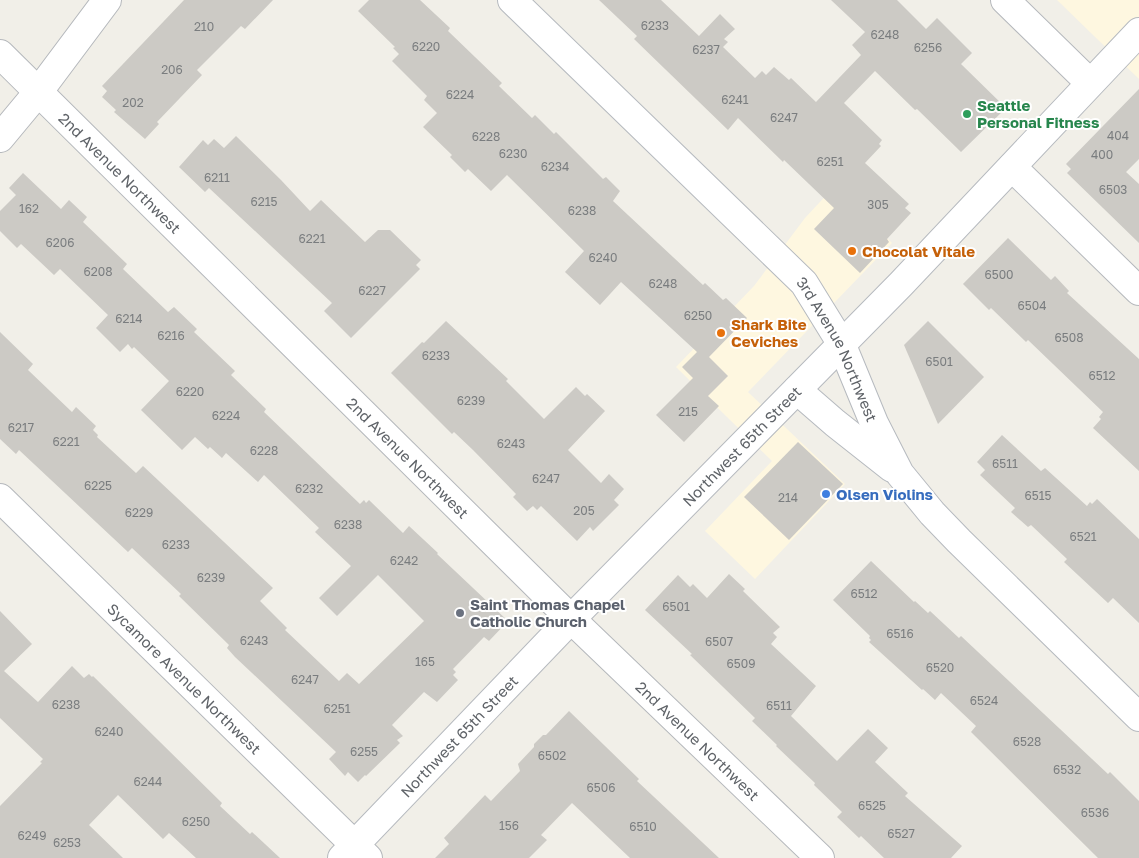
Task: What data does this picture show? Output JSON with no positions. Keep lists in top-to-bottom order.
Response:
{
  "streets": {
    "street": [
      "2nd Avenue Northwest",
      "3rd Avenue Northwest",
      "Northwest 65th Street",
      "Sycamore Avenue Northwest"
    ]
  },
  "crossings": [
    ["2nd Avenue Northwest", "Northwest 65th Street"],
    ["3rd Avenue Northwest", "Northwest 65th Street"],
    ["Northwest 65th Street", "Sycamore Avenue Northwest"]
  ],
  "places": [
    "Seattle Personal Fitness",
    "Chocolat Vitale",
    "Shark Bite Ceviches",
    "Olsen Violins",
    "Saint Thomas Chapel Catholic Church"
  ],
  "house_numbers": [
    "6233",
    "210",
    "6248",
    "6220",
    "6256",
    "6237",
    "206",
    "6224",
    "6241",
    "202",
    "6247",
    "404",
    "6228",
    "6230",
    "400",
    "6251",
    "6234",
    "6211",
    "6503",
    "6215",
    "305",
    "162",
    "6238",
    "6221",
    "6206",
    "6240",
    "6208",
    "6500",
    "6248",
    "6227",
    "6504",
    "6250",
    "6214",
    "6216",
    "6508",
    "6233",
    "6501",
    "6512",
    "6220",
    "6239",
    "215",
    "6224",
    "6217",
    "6221",
    "6243",
    "6228",
    "6511",
    "6247",
    "6225",
    "6232",
    "6515",
    "214",
    "205",
    "6229",
    "6238",
    "6521",
    "6233",
    "6242",
    "6239",
    "6512",
    "6501",
    "6516",
    "6243",
    "6507",
    "165",
    "6509",
    "6520",
    "6247",
    "6524",
    "6238",
    "6511",
    "6251",
    "6240",
    "6528",
    "6255",
    "6502",
    "6532",
    "6244",
    "6506",
    "6525",
    "6536",
    "6250",
    "156",
    "6510",
    "6527",
    "6249",
    "6253"
  ]
}
